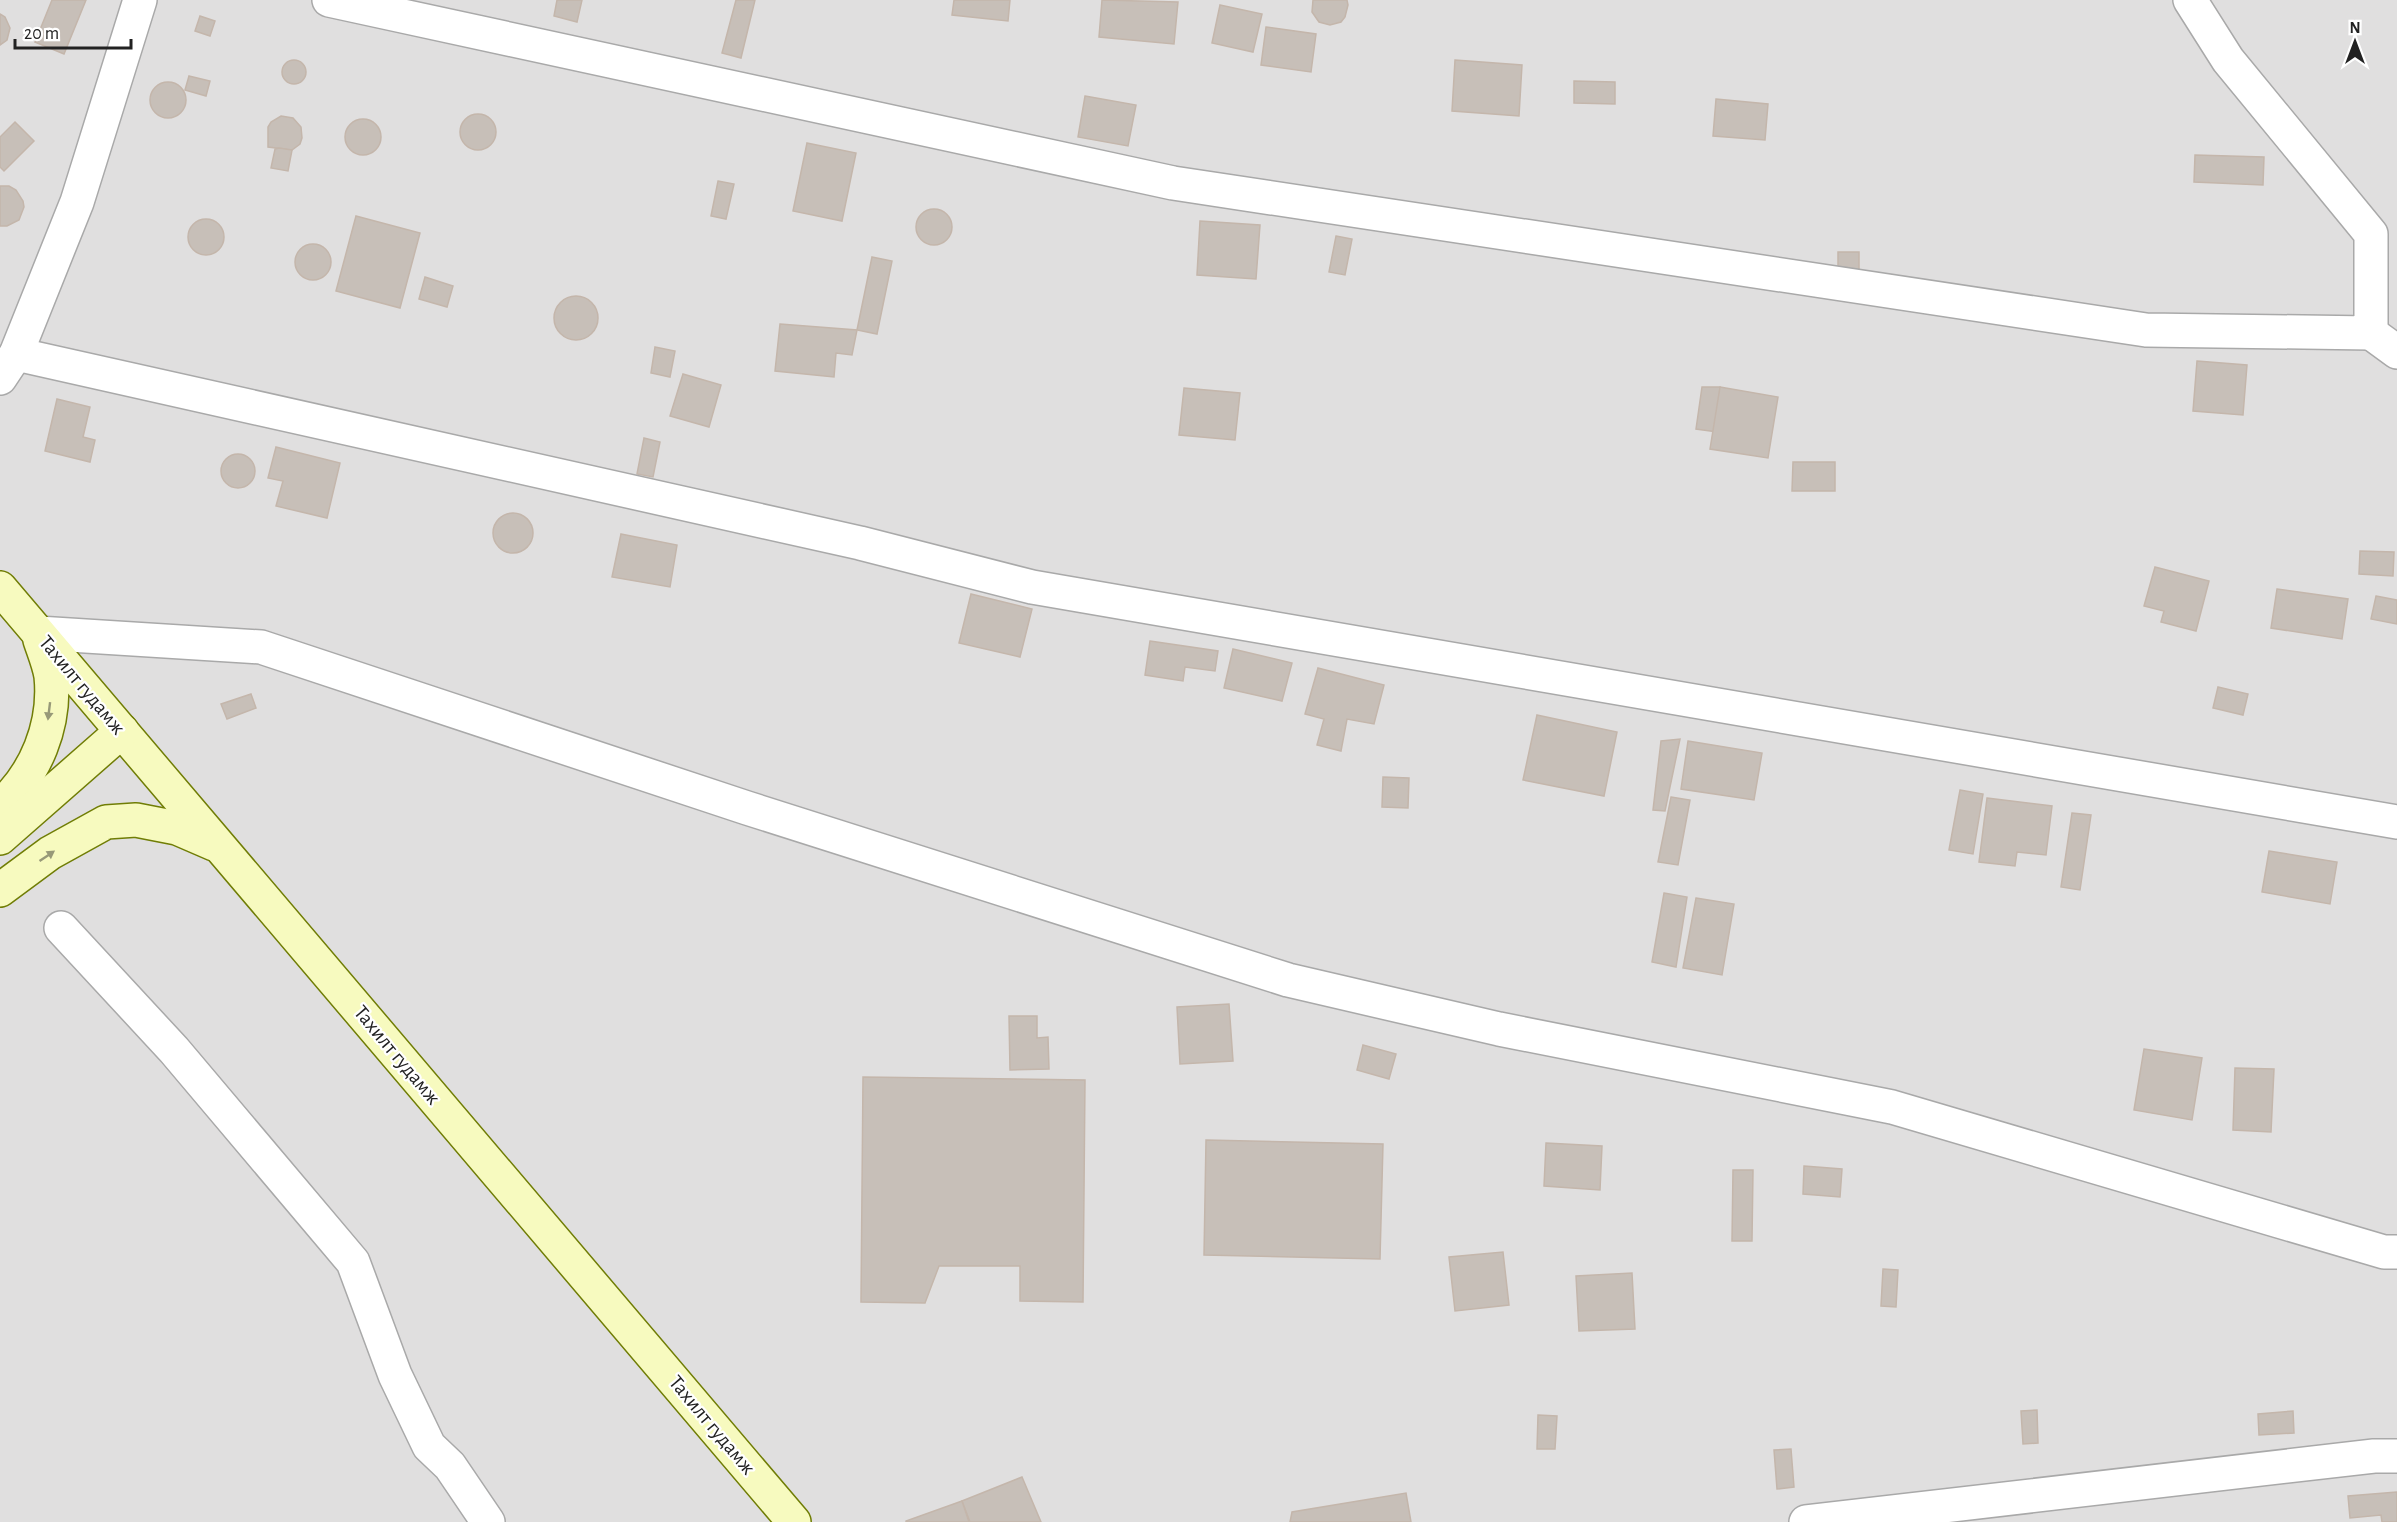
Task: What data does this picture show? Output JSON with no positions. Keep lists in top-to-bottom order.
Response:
{
  "streets": {
    "main road": ["Тахилт гудамж"]
  },
  "scale_bar": "20 m",
  "north": "top"
}
